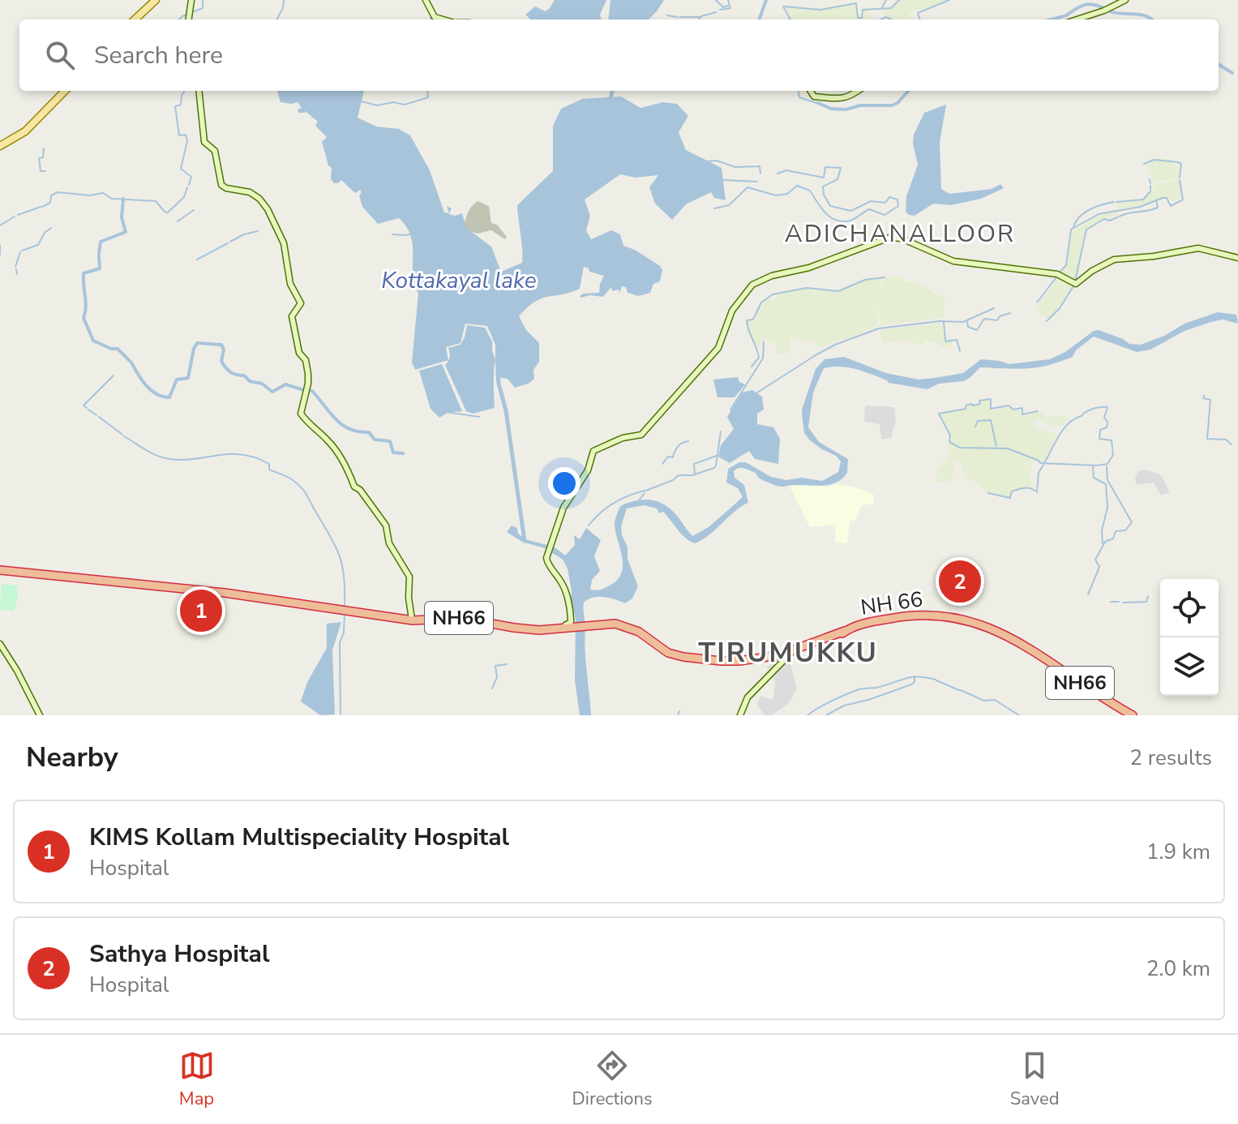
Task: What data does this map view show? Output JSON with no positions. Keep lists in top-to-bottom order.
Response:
{
  "streets": {
    "highway": ["NH 66", "NH66"]
  },
  "crossings": [
    ["NH 66", "NH66"]
  ],
  "districts": ["ADICHANALLOOR", "TIRUMUKKU"],
  "water": ["Kottakayal lake"],
  "page": {
    "search": "Search here",
    "pins": ["2", "1"],
    "heading": ["Nearby", "2 results"],
    "list": [
      {
        "mark": "1",
        "name": "KIMS Kollam Multispeciality Hospital",
        "note": "Hospital",
        "value": "1.9 km"
      },
      {
        "mark": "2",
        "name": "Sathya Hospital",
        "note": "Hospital",
        "value": "2.0 km"
      }
    ],
    "nav": ["Map", "Directions", "Saved"]
  }
}
